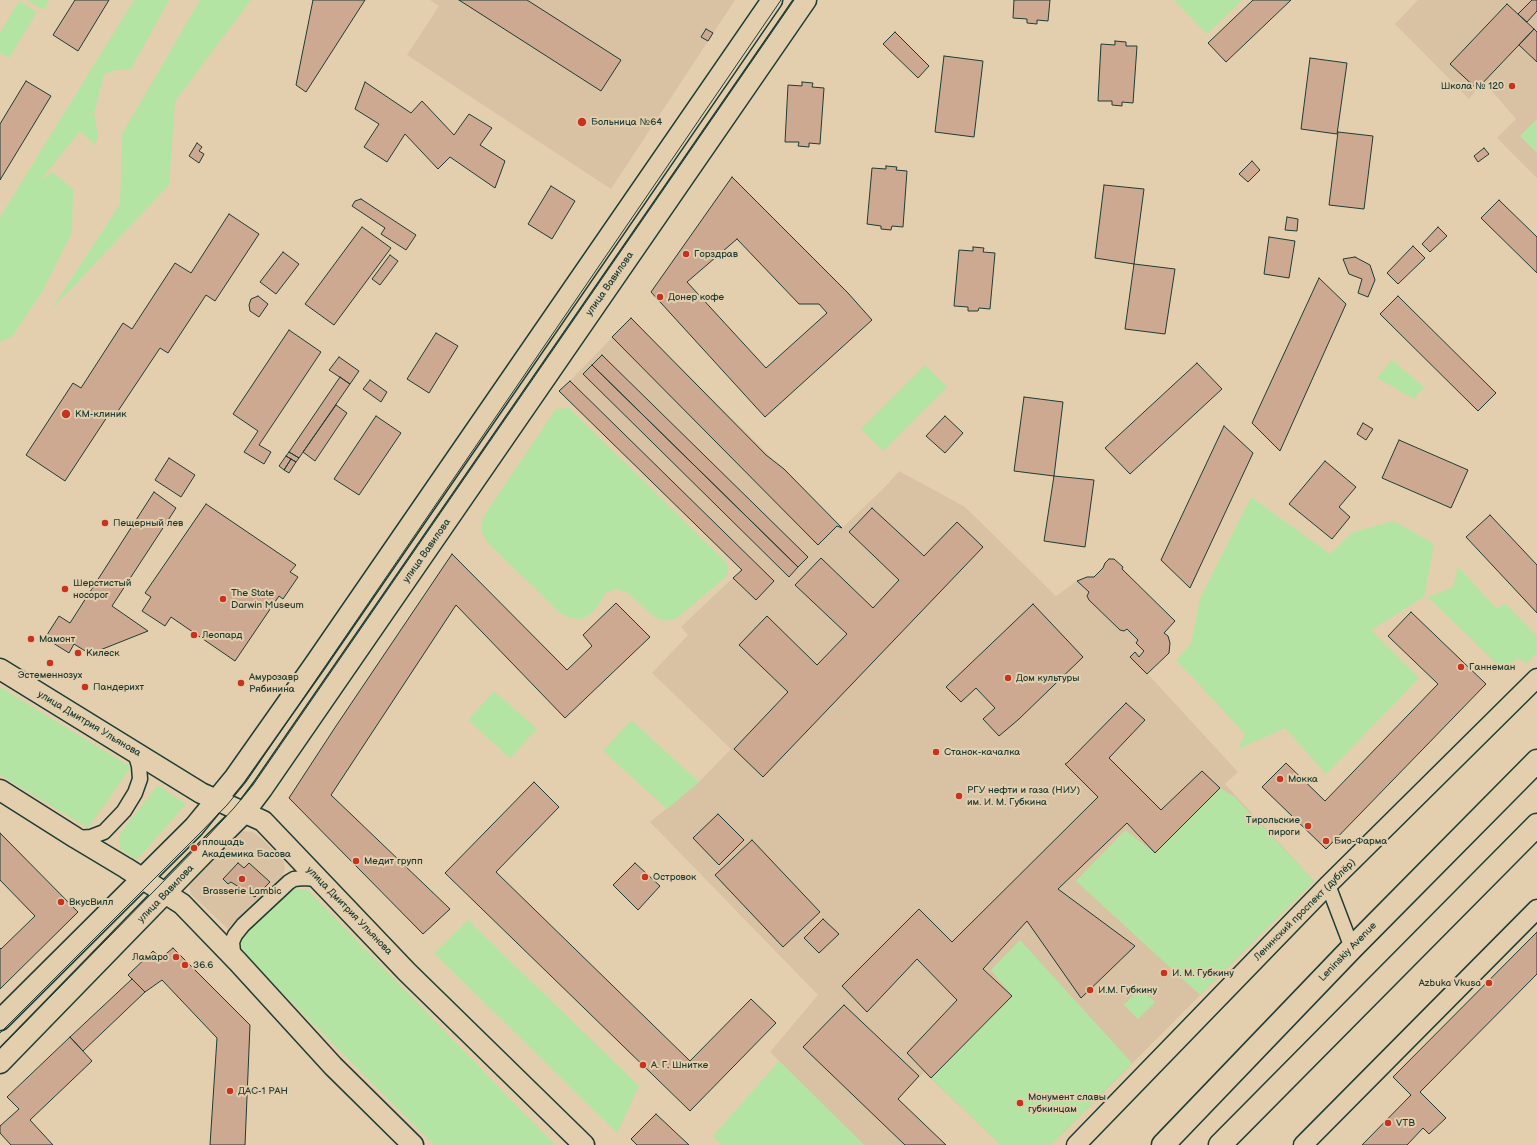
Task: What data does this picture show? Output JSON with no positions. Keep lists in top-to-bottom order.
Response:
{
  "streets": {
    "main road": ["улица Вавилова", "улица Дмитрия Ульянова", "Leninskiy Avenue"],
    "street": ["Ленинский проспект (дублёр)"]
  },
  "crossings": [
    ["улица Вавилова", "улица Дмитрия Ульянова"]
  ],
  "places": [
    "Школа № 120",
    "Больница №64",
    "Горздрав",
    "Донер кофе",
    "КМ-клиник",
    "Пещерный лев",
    "Шерстистый носорог",
    "The State Darwin Museum",
    "Леопард",
    "Мамонт",
    "Килеск",
    "Эстеменнозух",
    "Ганнеман",
    "Дом культуры",
    "Амурозавр Рябинина",
    "Пандерихт",
    "Cтанок-качалка",
    "Мокка",
    "РГУ нефти и газа (НИУ) им. И. М. Губкина",
    "Тирольские пироги",
    "Био-Фарма",
    "площадь Академика Басова",
    "Медит групп",
    "Островок",
    "Brasserie Lambic",
    "ВкусВилл",
    "Ламаро",
    "36.6",
    "И. М. Губкину",
    "Azbuka Vkusa",
    "И.М. Губкину",
    "А. Г. Шнитке",
    "ДАС-1 РАН",
    "Монумент славы губкинцам",
    "VTB"
  ]
}
